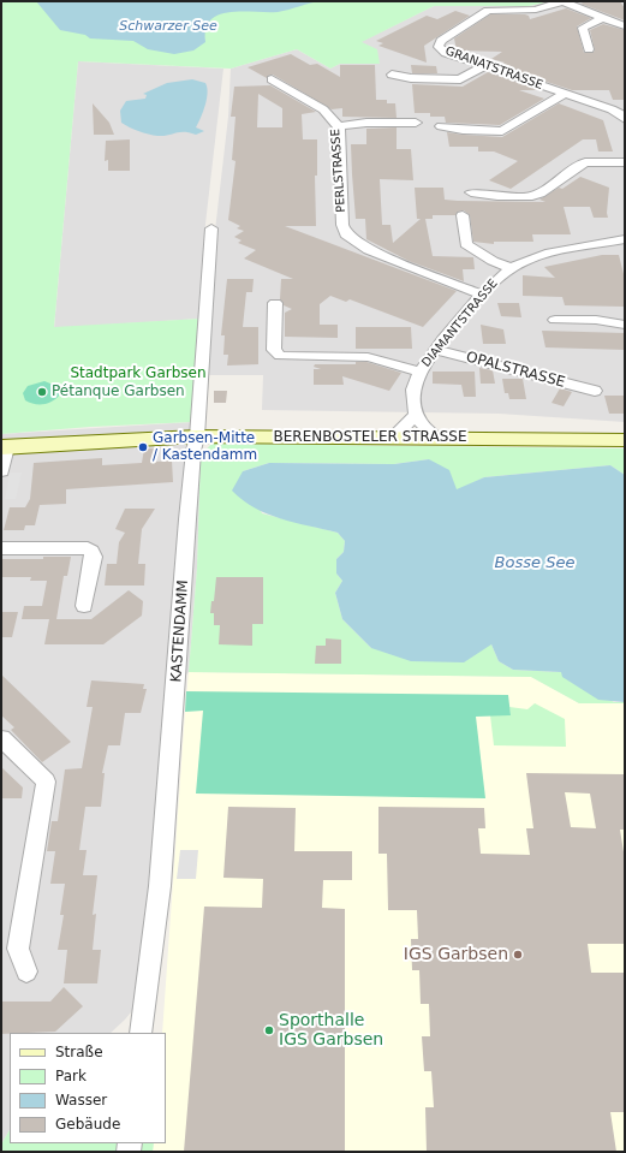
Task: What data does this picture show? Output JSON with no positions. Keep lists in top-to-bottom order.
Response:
{
  "streets": {
    "street": [
      "GRANATSTRASSE",
      "PERLSTRASSE",
      "DIAMANTSTRASSE",
      "OPALSTRASSE",
      "BERENBOSTELER STRASSE",
      "KASTENDAMM"
    ]
  },
  "crossings": [
    ["PERLSTRASSE", "DIAMANTSTRASSE"],
    ["DIAMANTSTRASSE", "OPALSTRASSE"],
    ["BERENBOSTELER STRASSE", "KASTENDAMM"]
  ],
  "water": ["Schwarzer See", "Bosse See"],
  "parks": ["Stadtpark Garbsen"],
  "places": [
    "Pétanque Garbsen",
    "Garbsen-Mitte / Kastendamm",
    "IGS Garbsen",
    "Sporthalle IGS Garbsen"
  ],
  "legend": [
    "Straße",
    "Park",
    "Wasser",
    "Gebäude"
  ]
}
